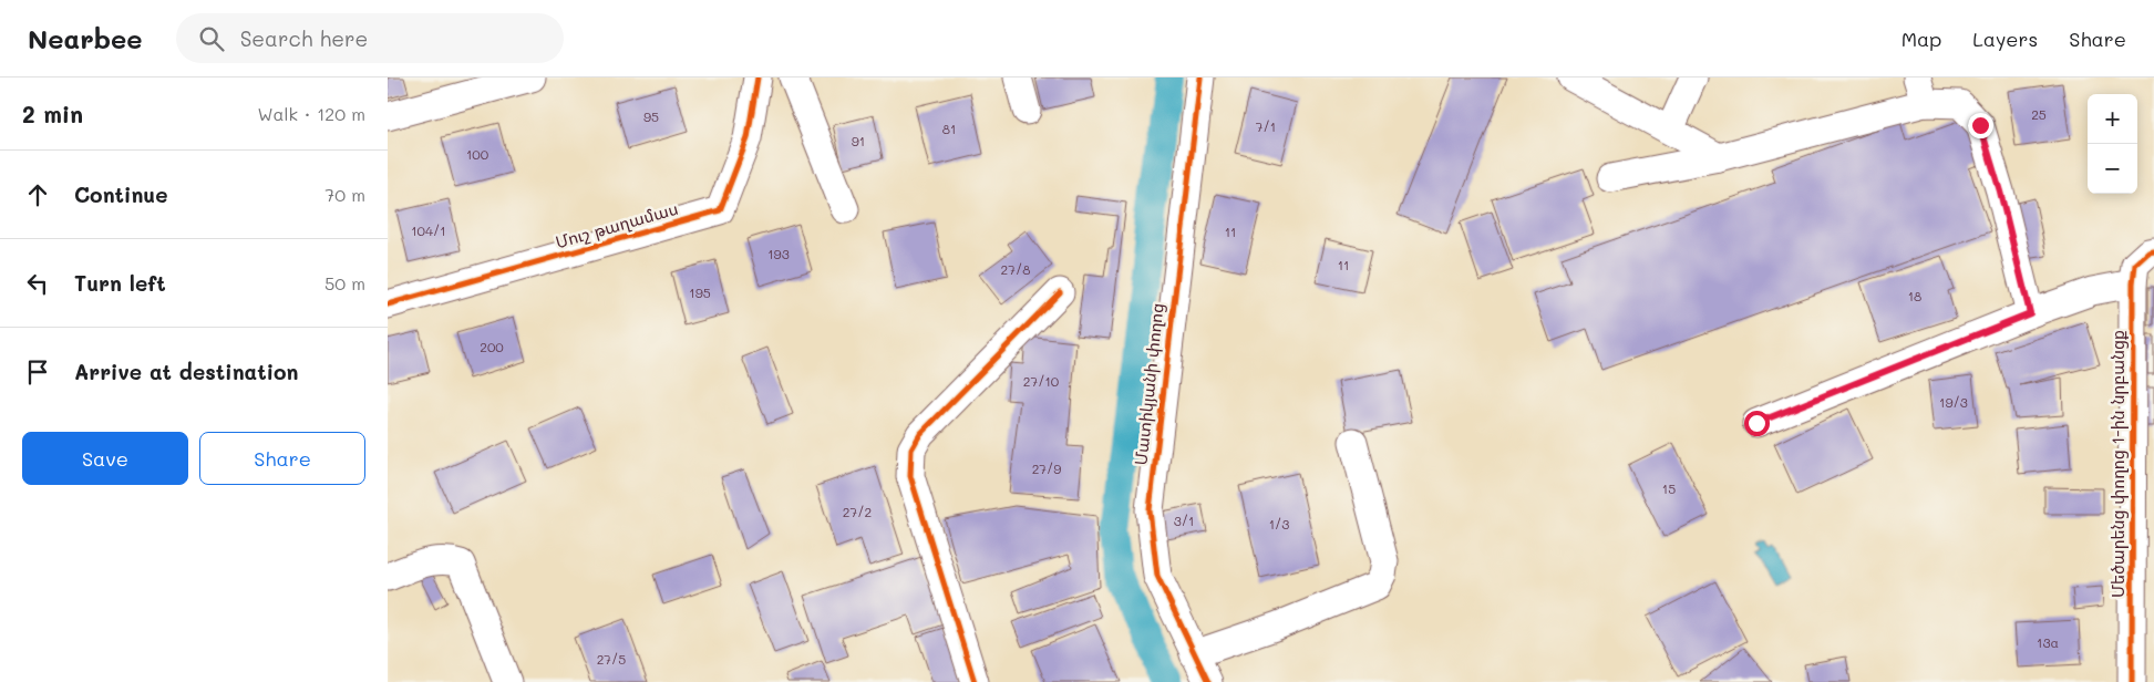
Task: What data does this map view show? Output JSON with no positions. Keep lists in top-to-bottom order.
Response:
{
  "streets": {
    "street": ["Մուշ թաղամաս", "Մատիկյանի փողոց", "Մեծարենց փողոց 1-ին նրբանցք"]
  },
  "house_numbers": [
    "25",
    "95",
    "7/1",
    "81",
    "91",
    "100",
    "104/1",
    "11",
    "193",
    "11",
    "27/8",
    "195",
    "18",
    "200",
    "27/10",
    "19/3",
    "27/9",
    "15",
    "27/2",
    "3/1",
    "1/3",
    "13a",
    "27/5"
  ],
  "page": {
    "header": "Nearbee",
    "search": "Search here",
    "nav": ["Map", "Layers", "Share"],
    "heading": ["2 min", "Walk · 120 m"],
    "map_buttons": ["+", "−"],
    "list": [
      ["Continue", "70 m"],
      ["Turn left", "50 m"],
      "Arrive at destination"
    ],
    "buttons": ["Save", "Share"]
  }
}
